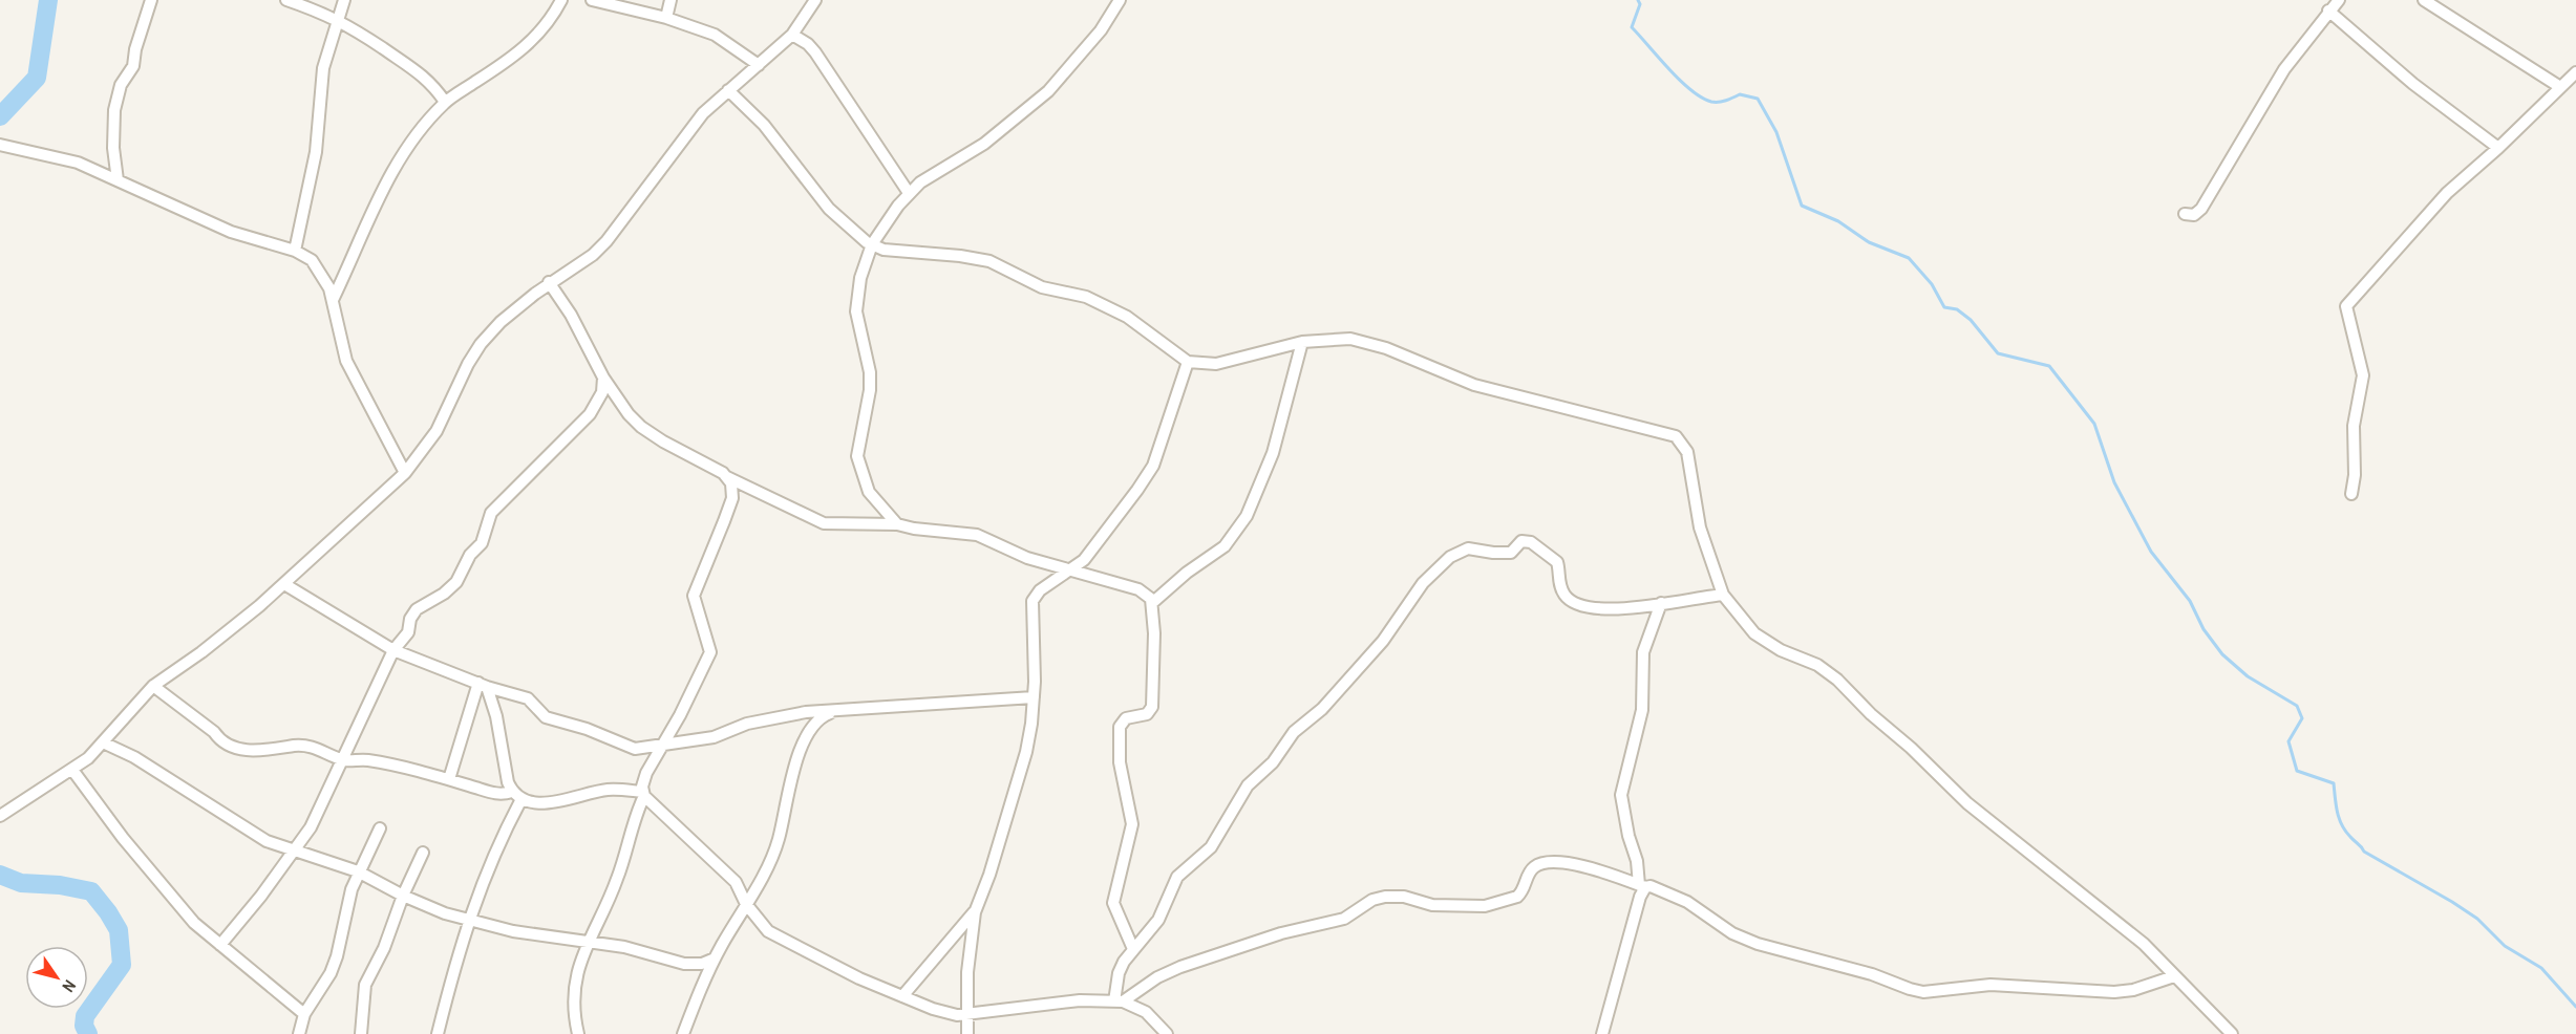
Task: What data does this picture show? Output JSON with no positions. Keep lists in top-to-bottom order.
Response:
{
  "north": "bottom right"
}
